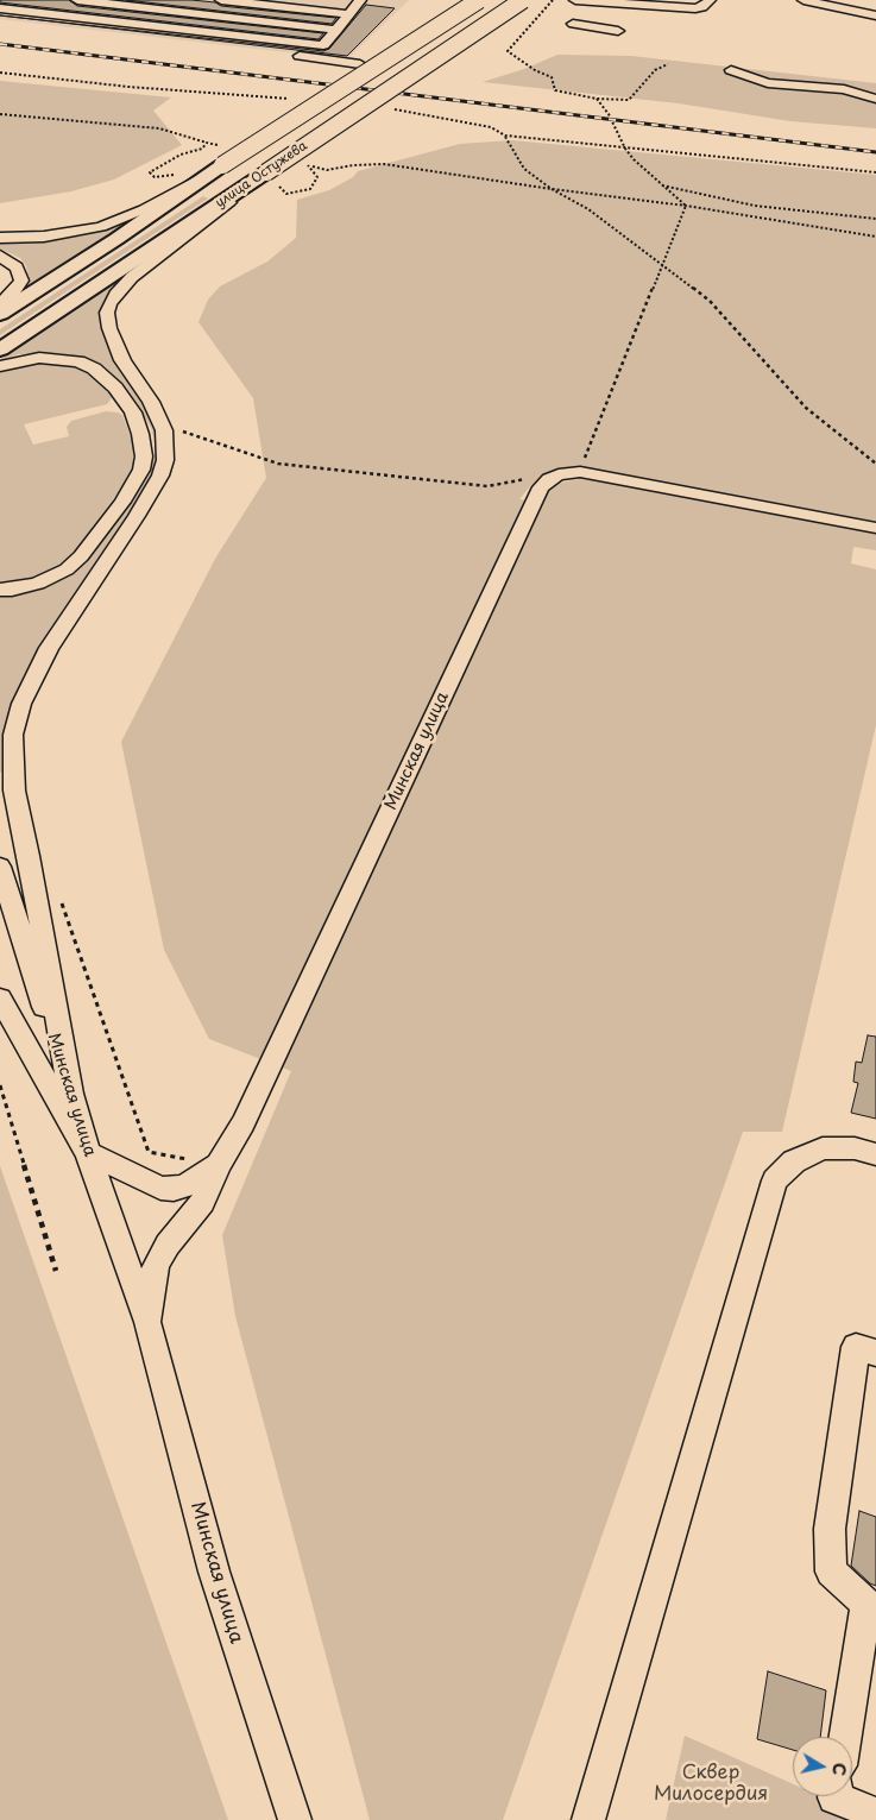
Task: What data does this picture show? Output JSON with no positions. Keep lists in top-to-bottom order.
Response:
{
  "streets": {
    "main road": ["улица Остужева"],
    "street": ["Минская улица"]
  },
  "parks": ["Сквер Милосердия"],
  "north": "right"
}
